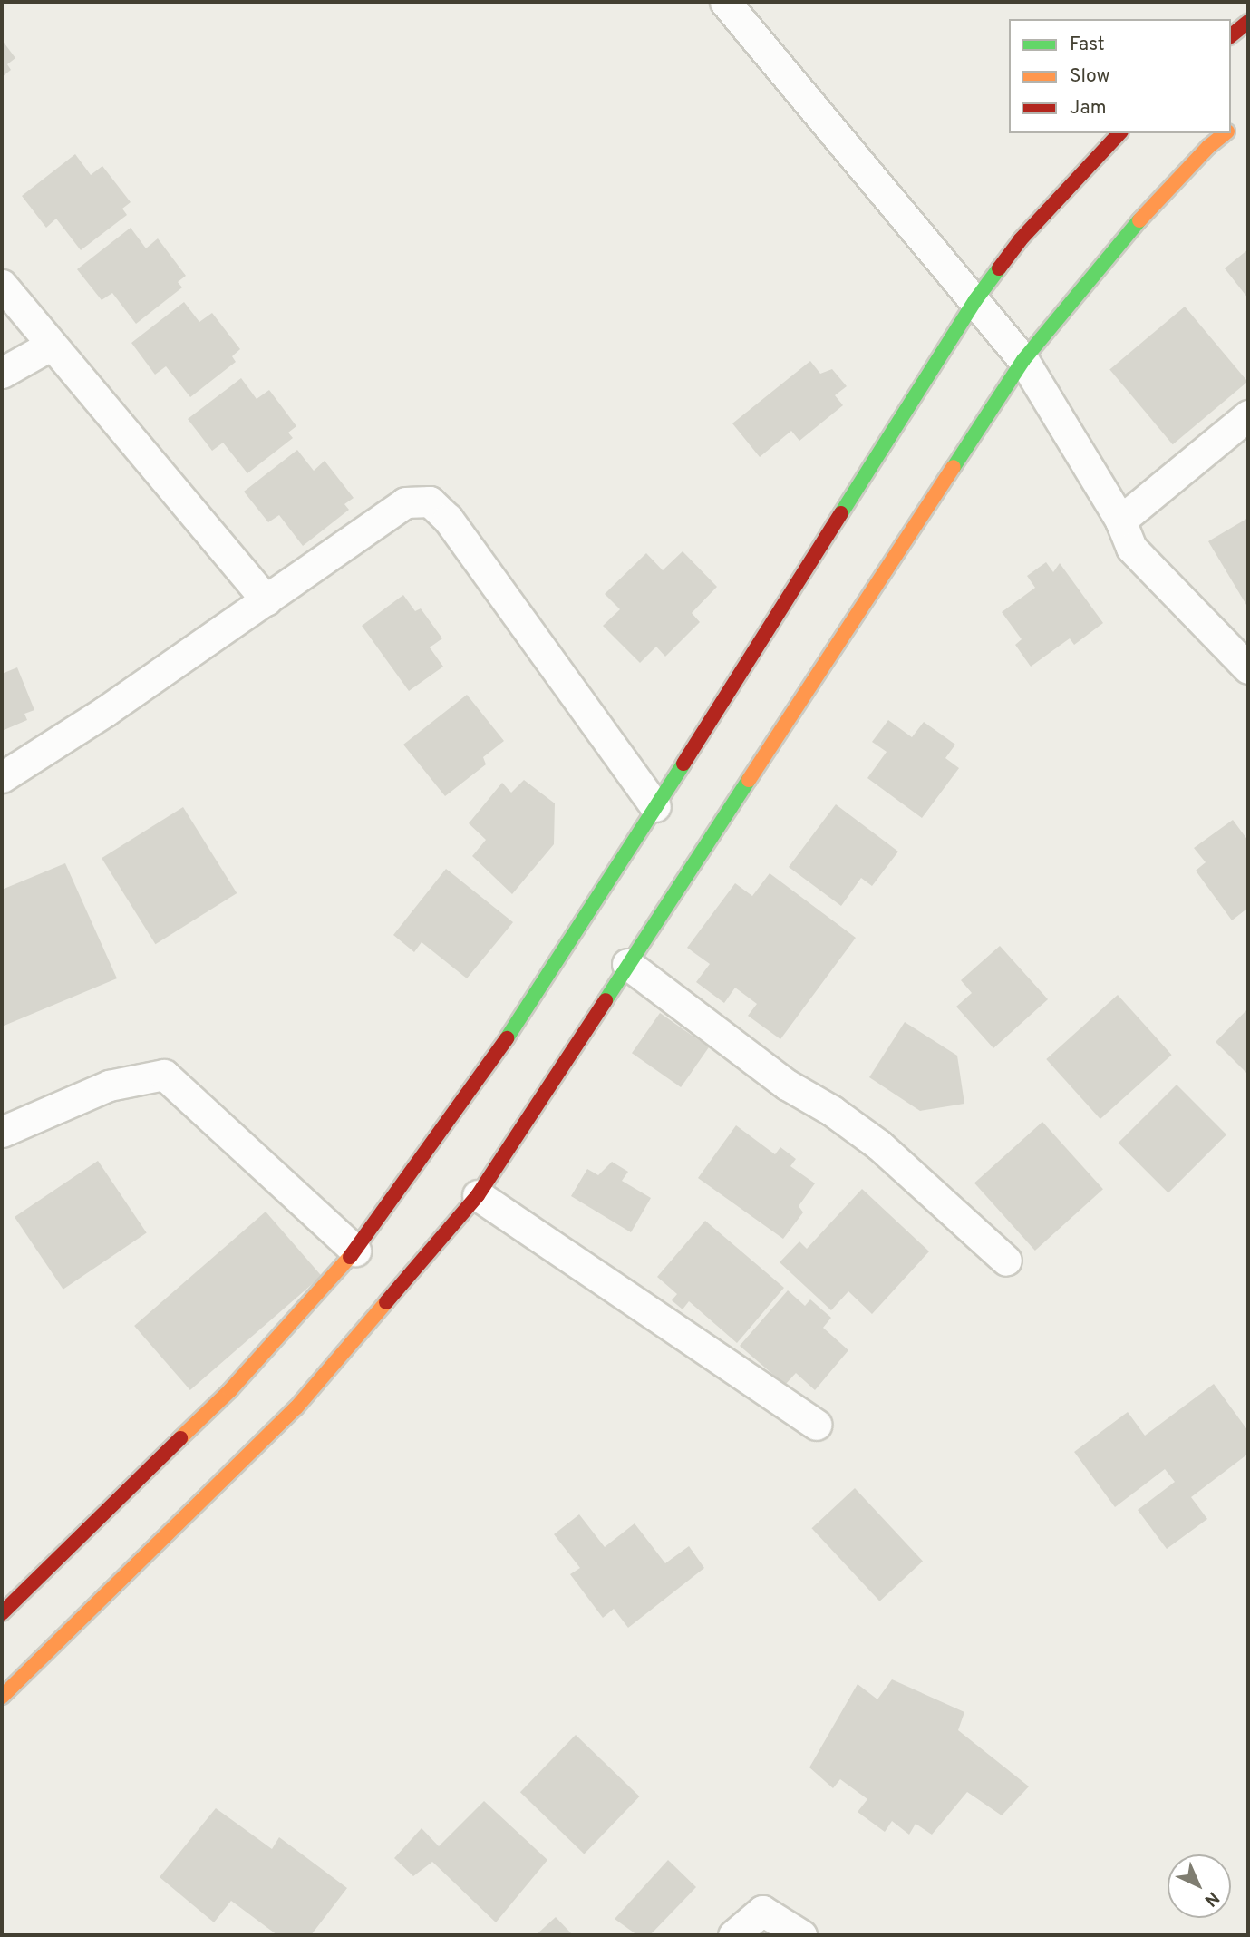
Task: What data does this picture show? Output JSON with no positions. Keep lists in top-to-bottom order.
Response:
{
  "legend": ["Fast", "Slow", "Jam"],
  "north": "bottom right"
}
